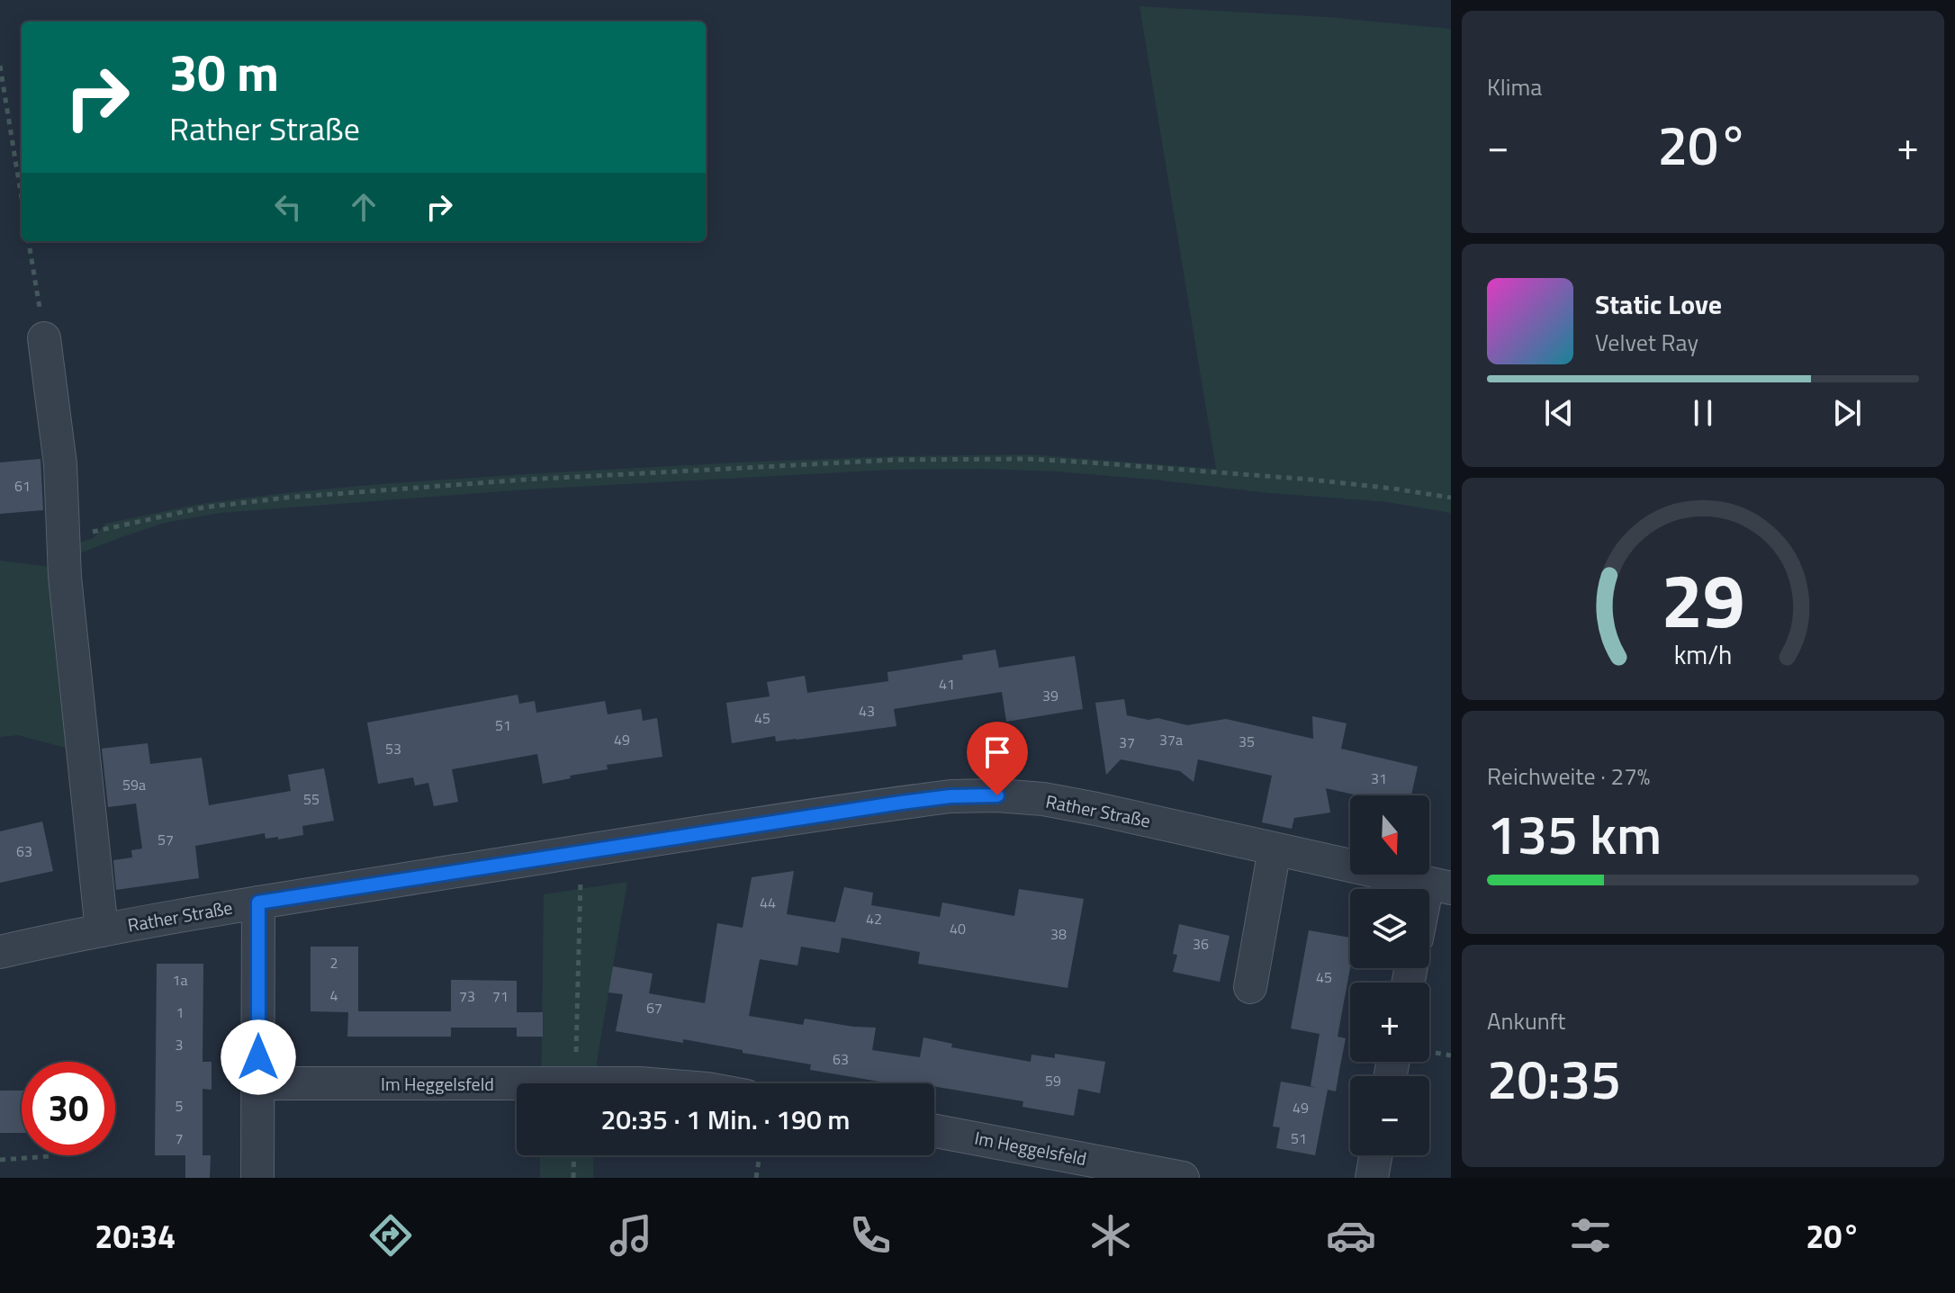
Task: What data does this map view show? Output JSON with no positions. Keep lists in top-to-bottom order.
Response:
{
  "streets": {
    "street": ["Rather Straße", "Im Heggelsfeld"]
  },
  "house_numbers": [
    "61",
    "41",
    "39",
    "43",
    "45",
    "51",
    "49",
    "37a",
    "35",
    "37",
    "53",
    "31",
    "59a",
    "55",
    "57",
    "63",
    "44",
    "42",
    "40",
    "38",
    "36",
    "2",
    "45",
    "1a",
    "4",
    "73",
    "71",
    "67",
    "1",
    "3",
    "63",
    "59",
    "5",
    "49",
    "7",
    "51"
  ],
  "north": "bottom",
  "page": {
    "tile": [
      "Klima",
      ["Reichweite · 27%", "135 km"],
      ["Ankunft", "20:35"]
    ],
    "turn": ["30 m", "Rather Straße"],
    "heat": ["−", "20°", "+"],
    "song": ["Static Love", "Velvet Ray"],
    "map_buttons": ["+", "−"],
    "limit": "30",
    "trip": "20:35 · 1 Min. · 190 m",
    "tabs": ["20:34", "20°"],
    "gauge": ["29", "km/h"]
  }
}
